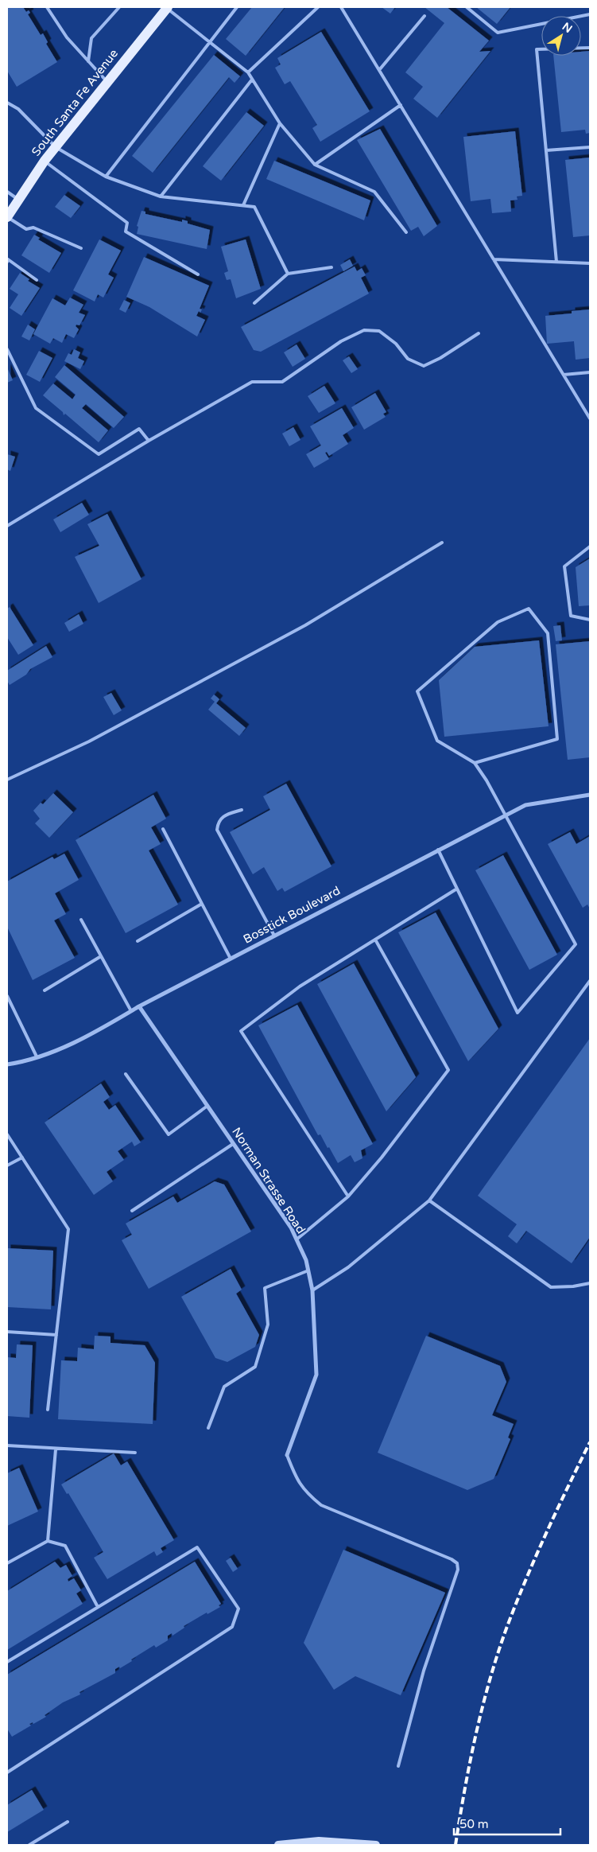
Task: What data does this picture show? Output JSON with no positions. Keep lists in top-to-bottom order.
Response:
{
  "streets": {
    "main road": ["South Santa Fe Avenue"],
    "street": ["Bosstick Boulevard", "Norman Strasse Road"]
  },
  "crossings": [
    ["Bosstick Boulevard", "Norman Strasse Road"]
  ],
  "scale_bar": "50 m",
  "north": "top right"
}
